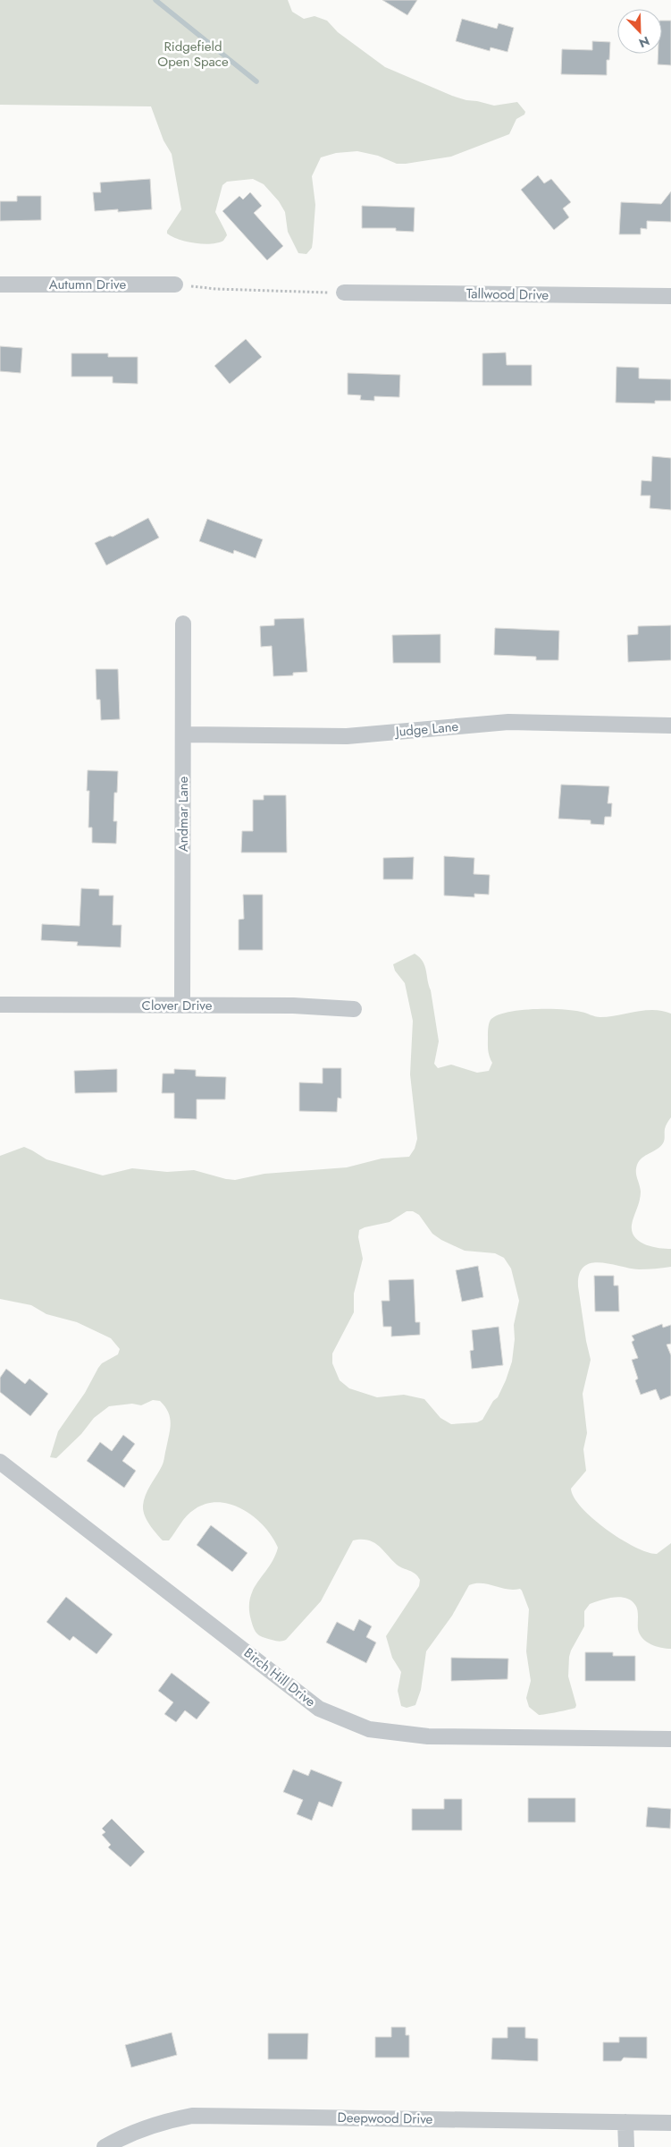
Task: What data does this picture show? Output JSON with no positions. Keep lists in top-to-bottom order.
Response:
{
  "streets": {
    "street": [
      "Autumn Drive",
      "Tallwood Drive",
      "Judge Lane",
      "Andmar Lane",
      "Clover Drive",
      "Birch Hill Drive",
      "Deepwood Drive"
    ]
  },
  "crossings": [
    ["Judge Lane", "Andmar Lane"],
    ["Andmar Lane", "Clover Drive"]
  ],
  "parks": ["Ridgefield Open Space"],
  "north": "bottom right"
}
